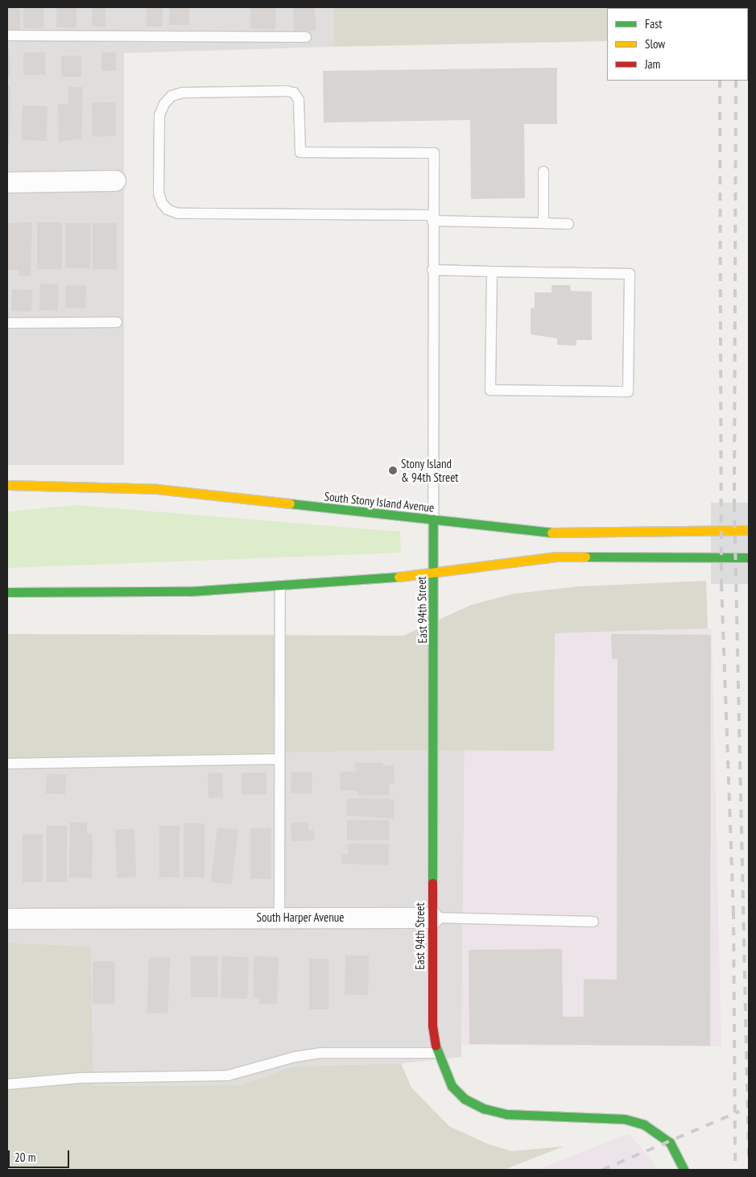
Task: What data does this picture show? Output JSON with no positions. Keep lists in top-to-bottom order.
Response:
{
  "streets": {
    "main road": ["South Stony Island Avenue", "East 94th Street"],
    "street": ["South Harper Avenue"]
  },
  "crossings": [
    ["South Stony Island Avenue", "East 94th Street"],
    ["East 94th Street", "South Harper Avenue"]
  ],
  "places": ["Stony Island & 94th Street"],
  "legend": ["Fast", "Slow", "Jam"],
  "scale_bar": "20 m"
}
